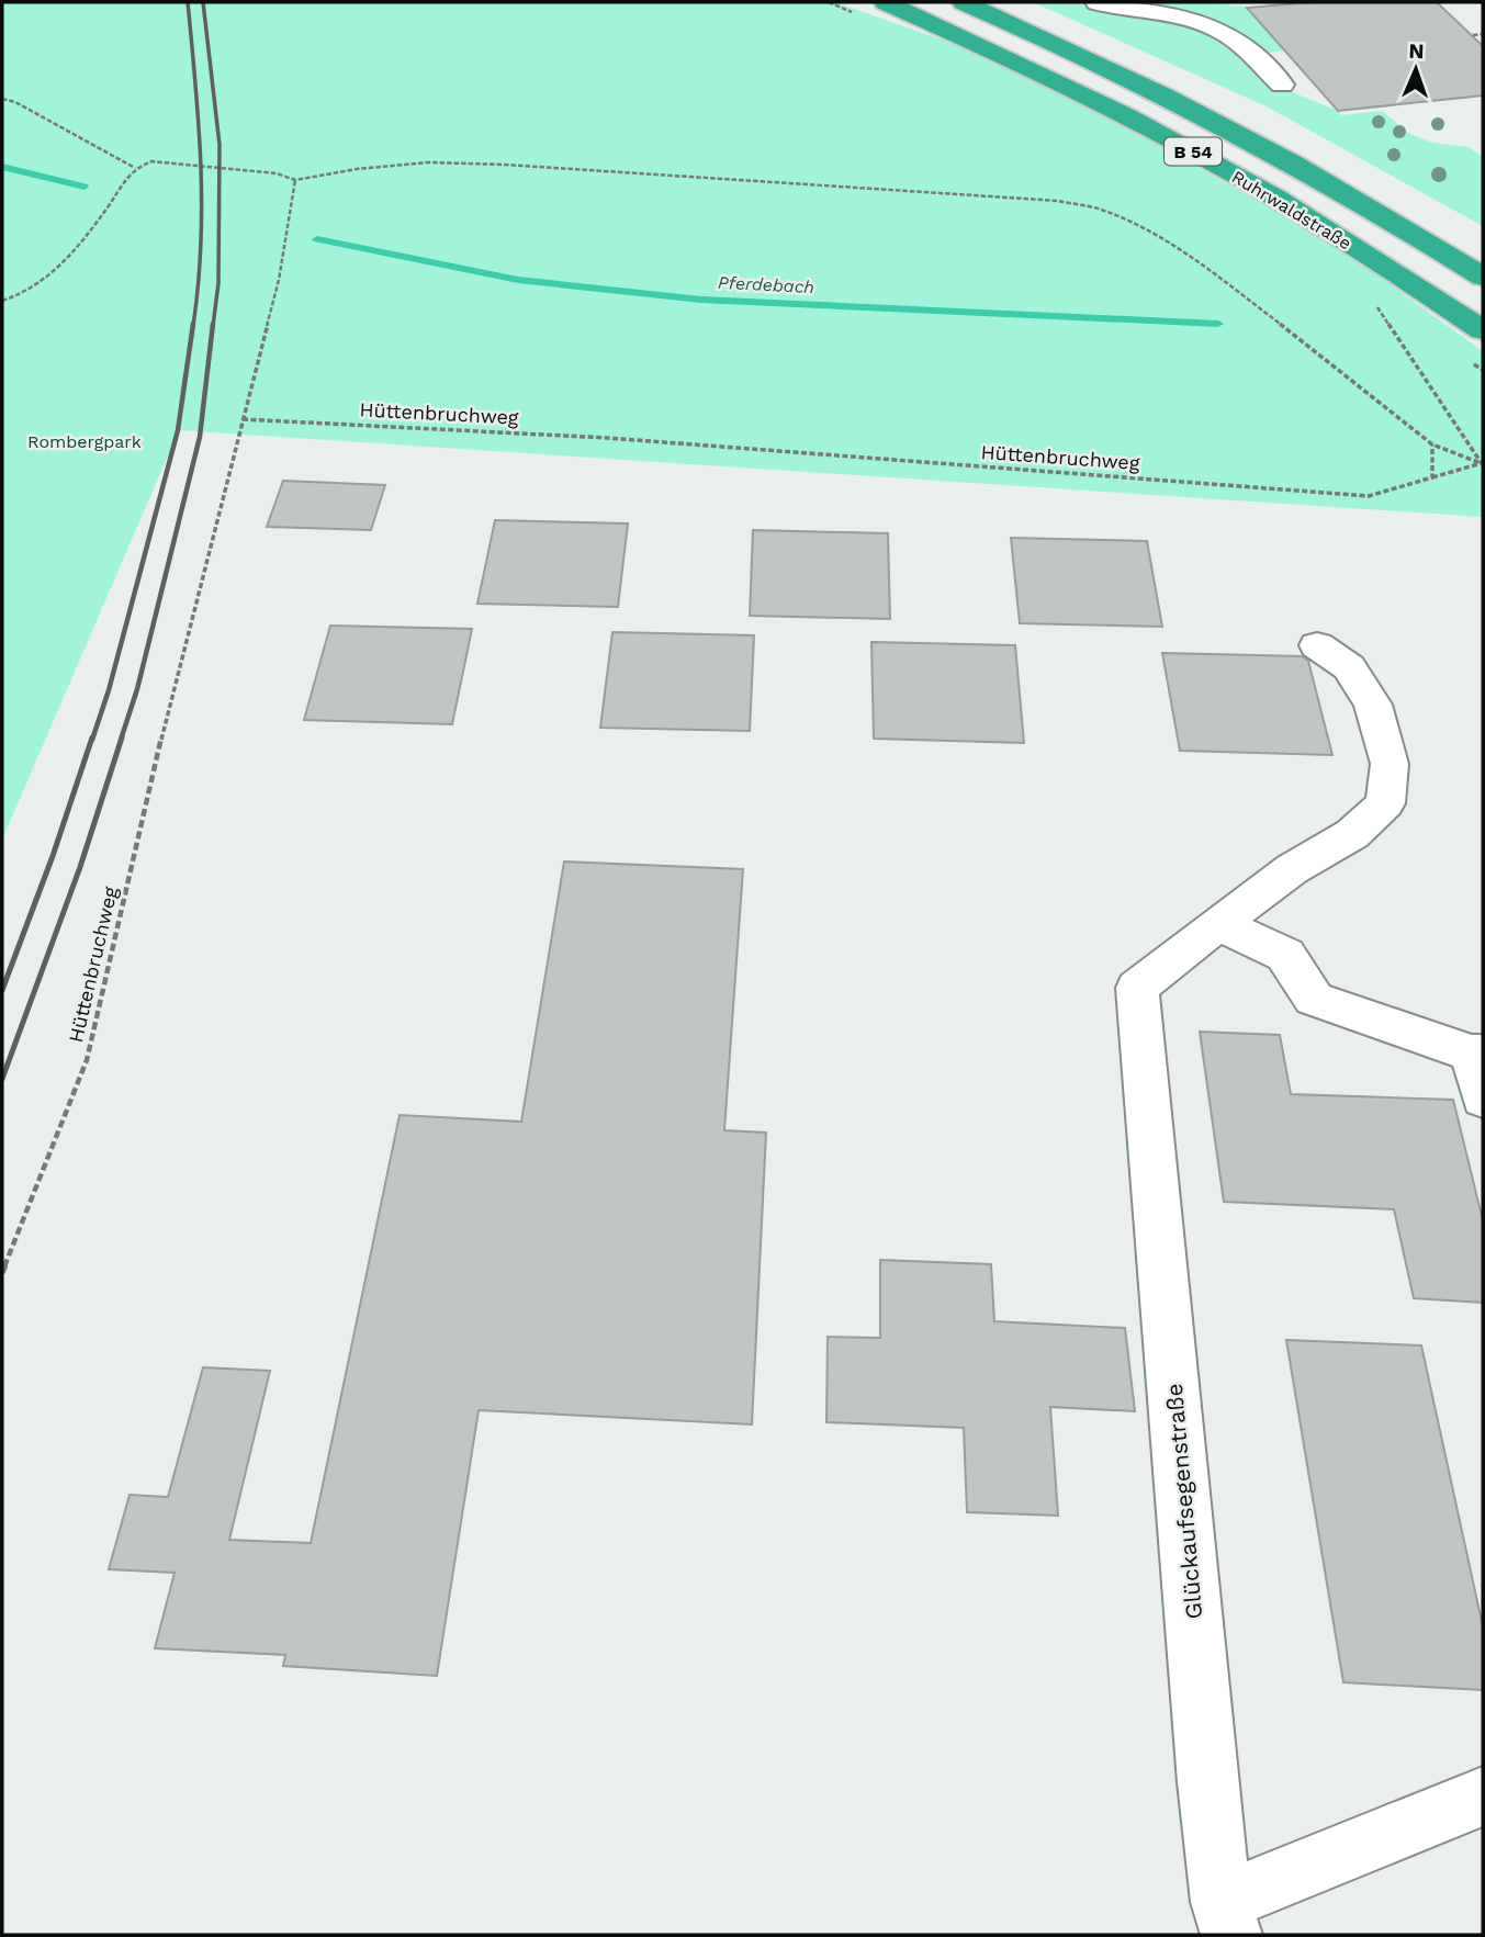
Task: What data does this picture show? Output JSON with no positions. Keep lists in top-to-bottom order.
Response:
{
  "streets": {
    "highway": ["B 54", "Ruhrwaldstraße"],
    "street": ["Glückaufsegenstraße"],
    "path": ["Hüttenbruchweg"]
  },
  "water": ["Pferdebach"],
  "parks": ["Rombergpark"],
  "north": "top"
}
